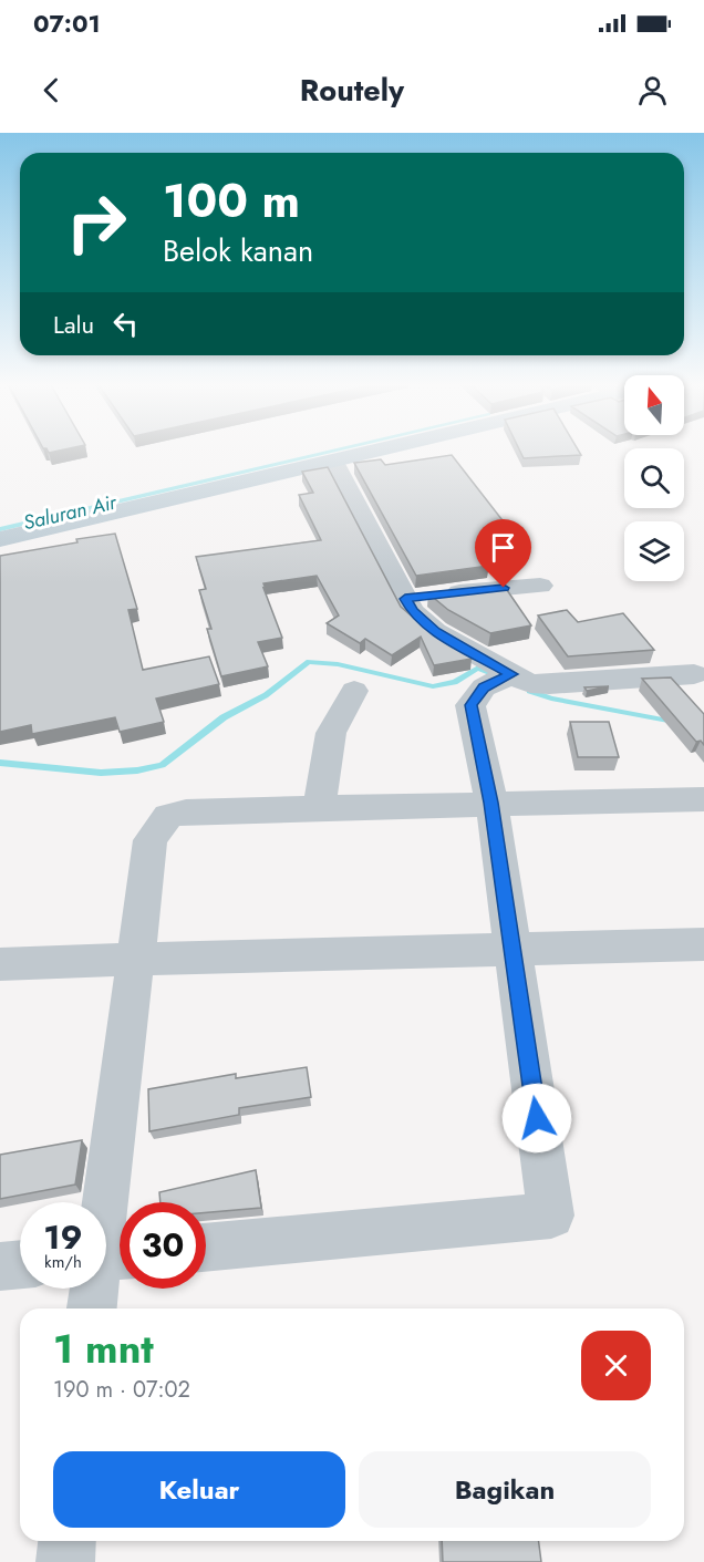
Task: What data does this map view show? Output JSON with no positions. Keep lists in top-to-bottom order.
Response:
{
  "water": ["Saluran Air"],
  "north": "top",
  "page": {
    "status": "07:01",
    "header": "Routely",
    "turn": ["100 m", "Belok kanan"],
    "then": "Lalu",
    "speed": "19 km/h",
    "limit": "30",
    "heading": ["1 mnt", "190 m · 07:02"],
    "buttons": ["Keluar", "Bagikan"]
  }
}
